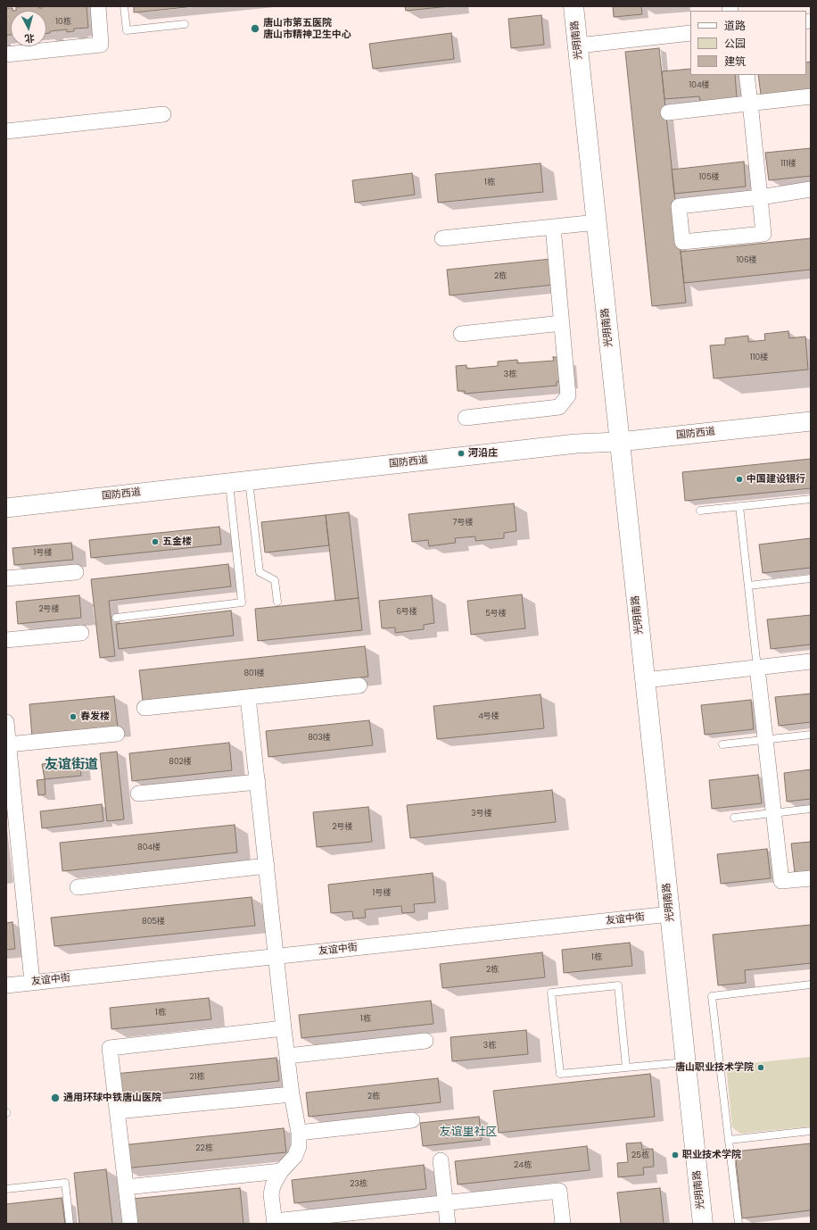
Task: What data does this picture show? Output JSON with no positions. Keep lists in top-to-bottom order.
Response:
{
  "streets": {
    "main road": ["光明南路"],
    "street": ["国防西道", "友谊中街"]
  },
  "crossings": [
    ["光明南路", "国防西道"],
    ["光明南路", "友谊中街"]
  ],
  "districts": ["友谊街道", "友谊里社区"],
  "places": [
    "唐山市第五医院 唐山市精神卫生中心",
    "河沿庄",
    "中国建设银行",
    "五金楼",
    "春发楼",
    "唐山职业技术学院",
    "通用环球中铁唐山医院",
    "职业技术学院"
  ],
  "house_numbers": [
    "10栋",
    "104楼",
    "111楼",
    "105楼",
    "1栋",
    "106楼",
    "2栋",
    "110楼",
    "3栋",
    "7号楼",
    "1号楼",
    "2号楼",
    "6号楼",
    "5号楼",
    "801楼",
    "4号楼",
    "803楼",
    "802楼",
    "3号楼",
    "2号楼",
    "804楼",
    "1号楼",
    "805楼",
    "1栋",
    "2栋",
    "1栋",
    "1栋",
    "3栋",
    "21栋",
    "2栋",
    "22栋",
    "25栋",
    "24栋",
    "23栋"
  ],
  "legend": ["道路", "公园", "建筑"],
  "north": "bottom"
}
